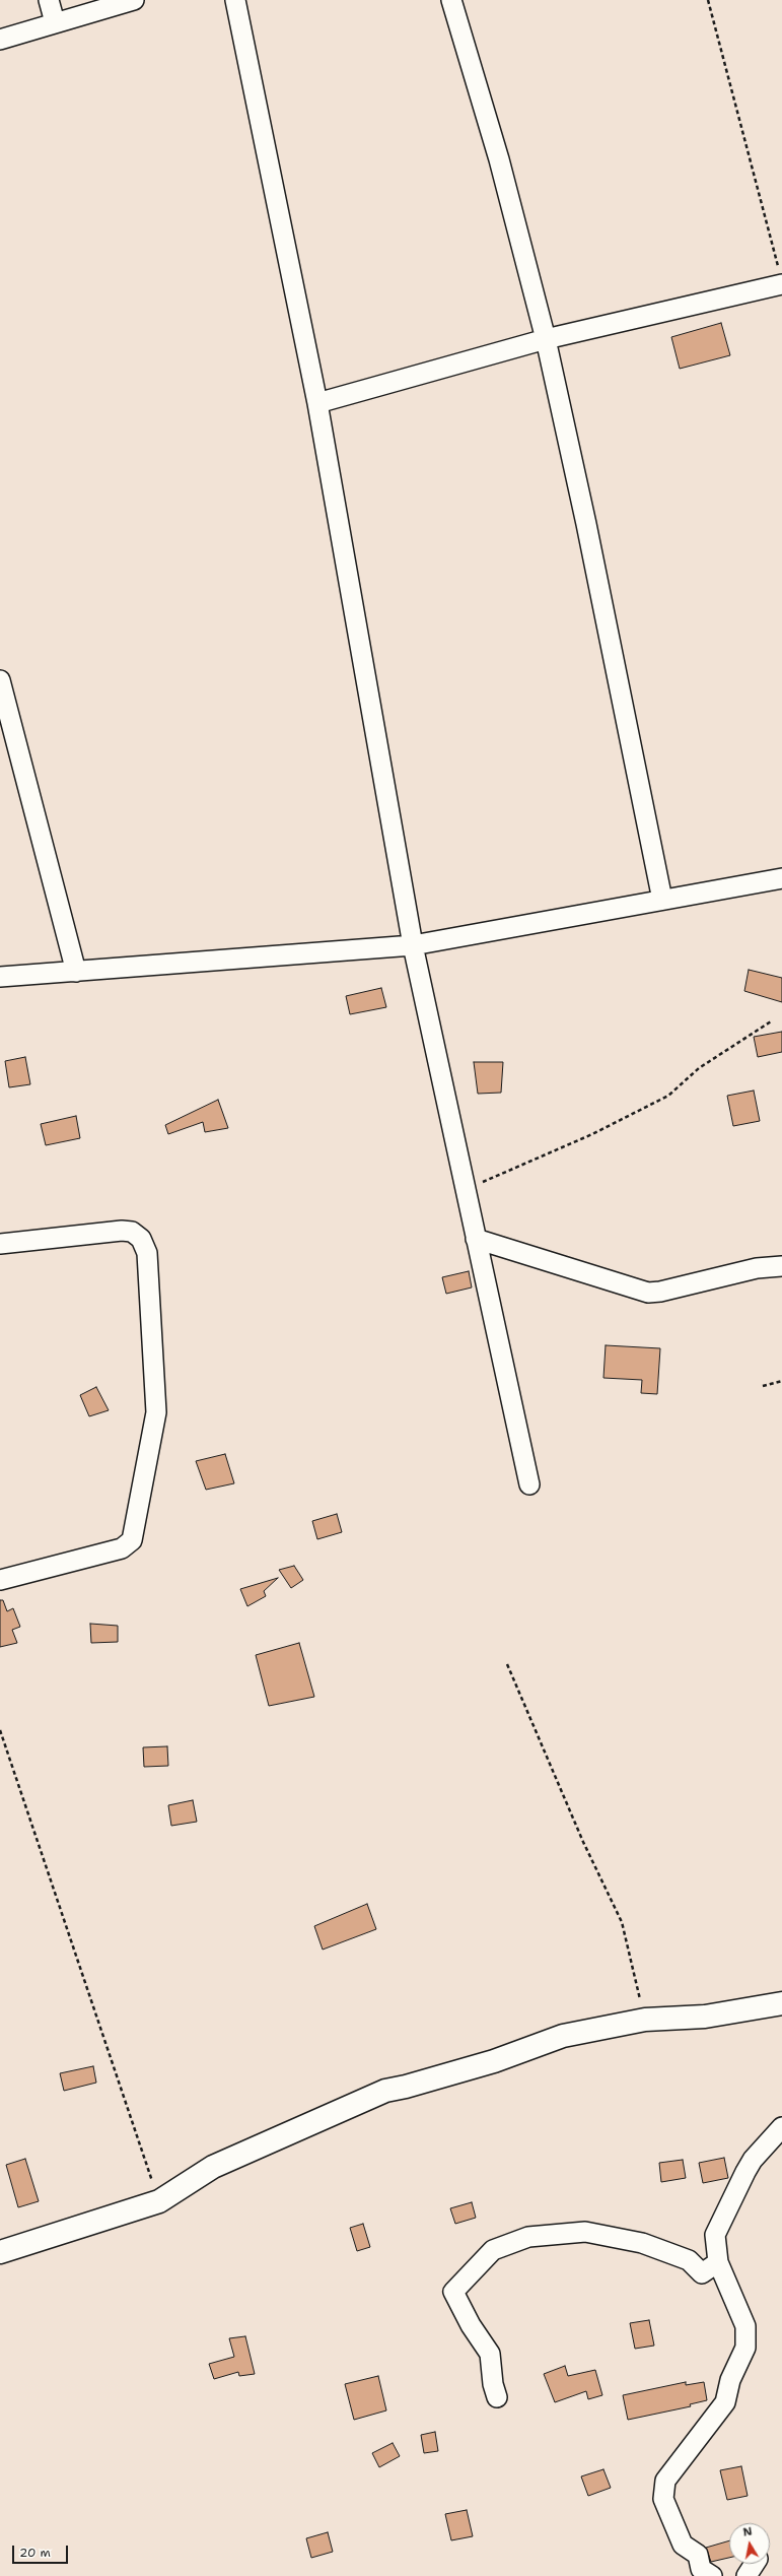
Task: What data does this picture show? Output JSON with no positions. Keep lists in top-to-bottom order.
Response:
{
  "scale_bar": "20 m",
  "north": "top"
}
